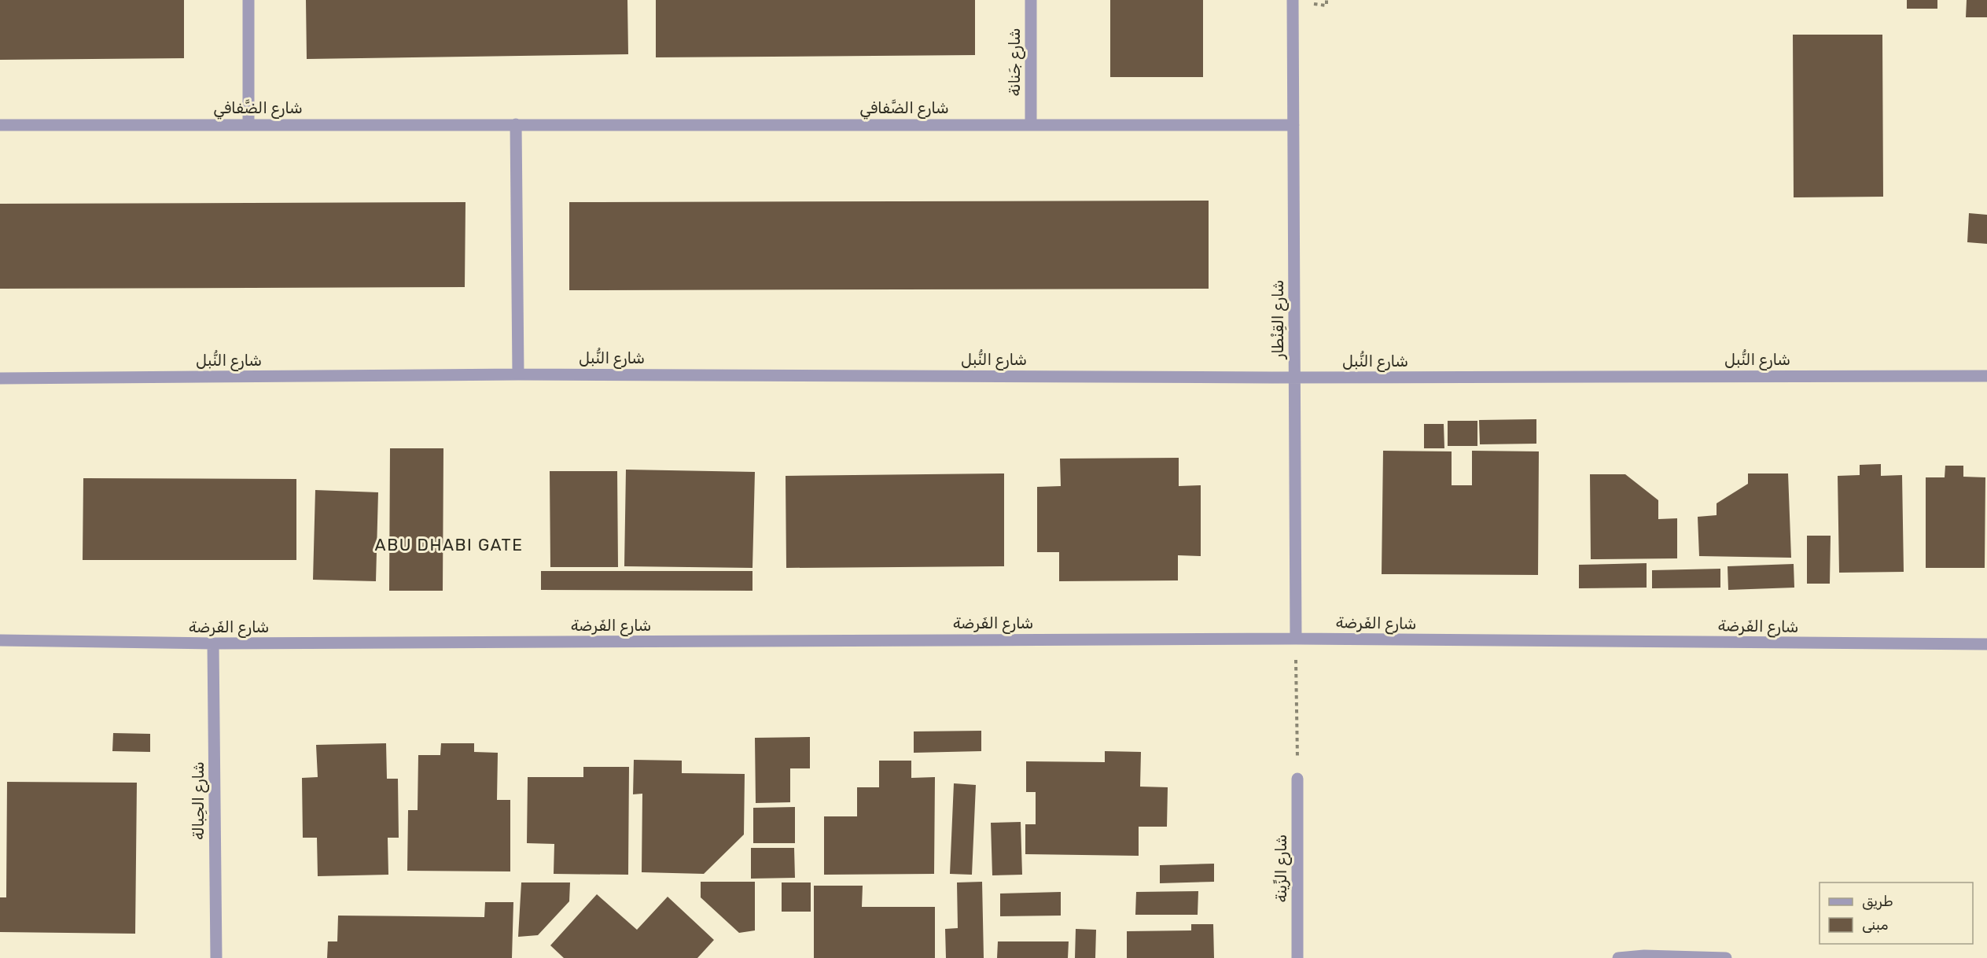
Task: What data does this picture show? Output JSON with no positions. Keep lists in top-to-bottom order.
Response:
{
  "streets": {
    "street": [
      "شارع جَنانة",
      "شارع الضَّفافي",
      "شارع القِنْطار",
      "شارع النُّبل",
      "شارع الفَرضة",
      "شارع الحِبالة",
      "شارع الزِّينة"
    ]
  },
  "crossings": [
    ["شارع جَنانة", "شارع الضَّفافي"],
    ["شارع الضَّفافي", "شارع القِنْطار"],
    ["شارع القِنْطار", "شارع النُّبل"],
    ["شارع القِنْطار", "شارع الفَرضة"],
    ["شارع الفَرضة", "شارع الحِبالة"]
  ],
  "districts": ["ABU DHABI GATE"],
  "legend": ["طريق", "مبنى"]
}
